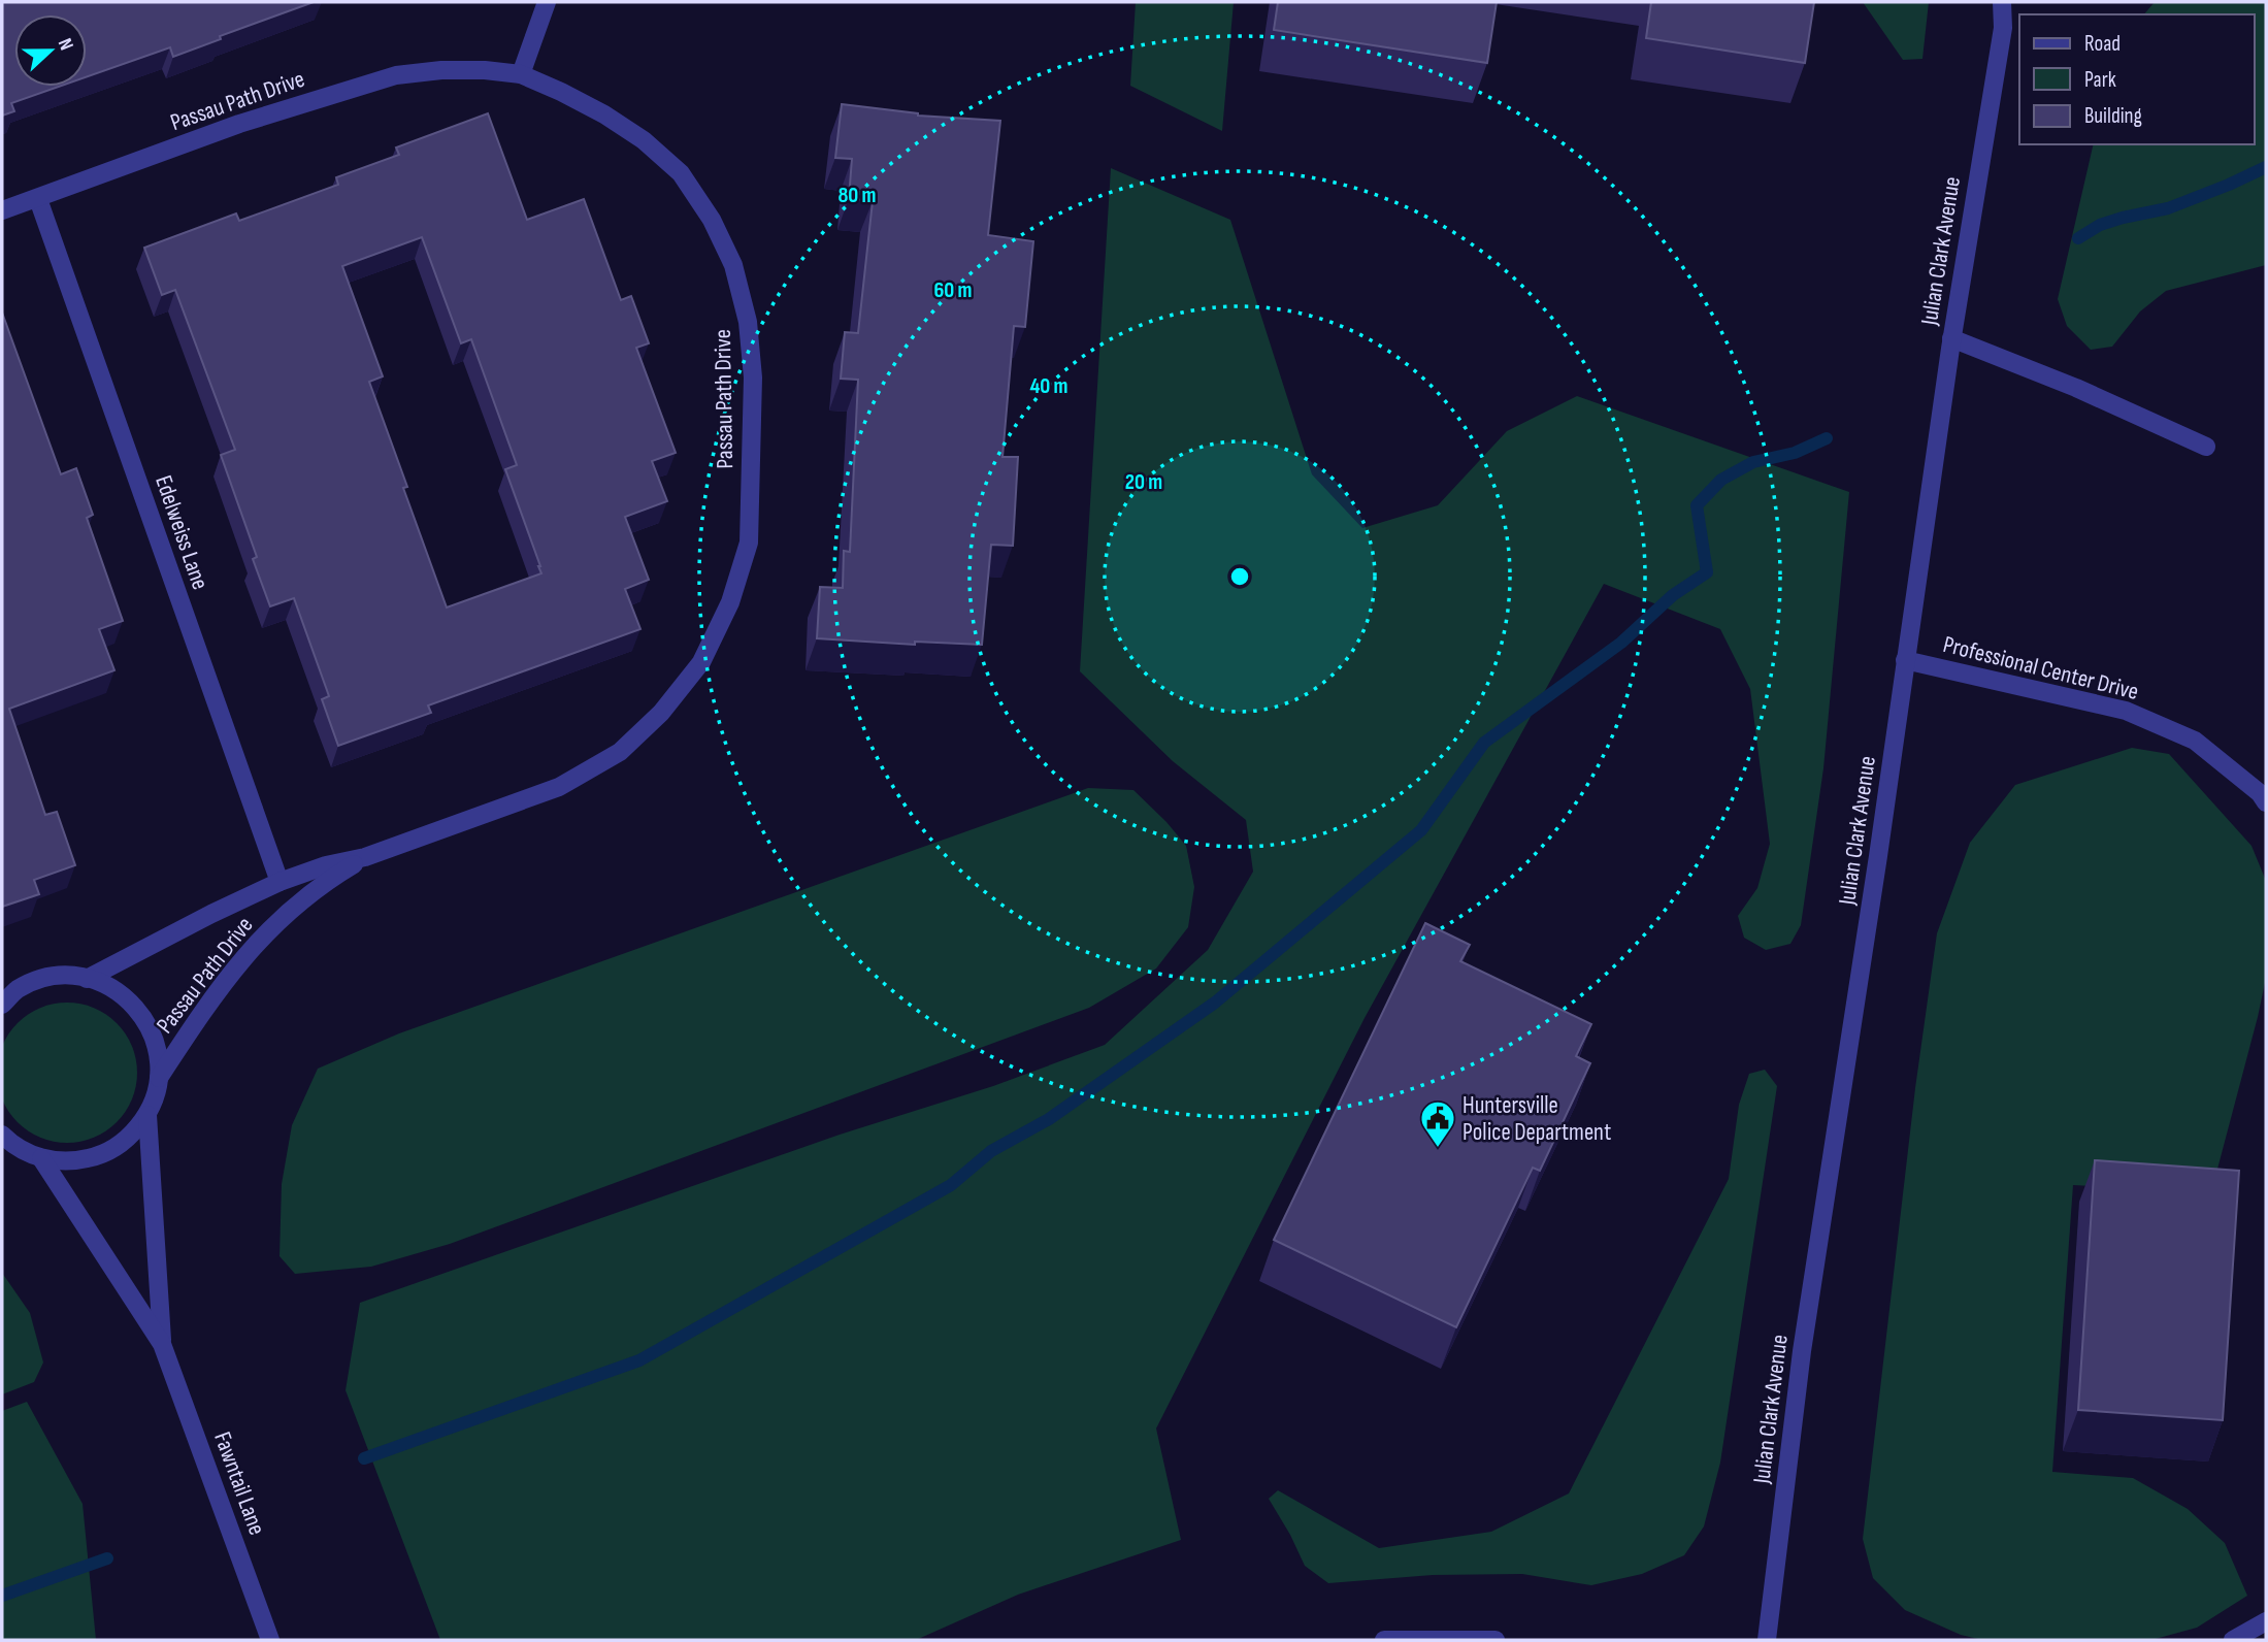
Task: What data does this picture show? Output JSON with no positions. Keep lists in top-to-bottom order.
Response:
{
  "streets": {
    "street": [
      "Passau Path Drive",
      "Julian Clark Avenue",
      "Edelweiss Lane",
      "Professional Center Drive",
      "Fawntail Lane"
    ]
  },
  "crossings": [
    ["Passau Path Drive", "Edelweiss Lane"],
    ["Julian Clark Avenue", "Professional Center Drive"]
  ],
  "places": {
    "public building": ["Huntersville Police Department"]
  },
  "legend": ["Road", "Park", "Building"],
  "north": "right",
  "rings": [
    "80 m",
    "60 m",
    "40 m",
    "20 m"
  ]
}
